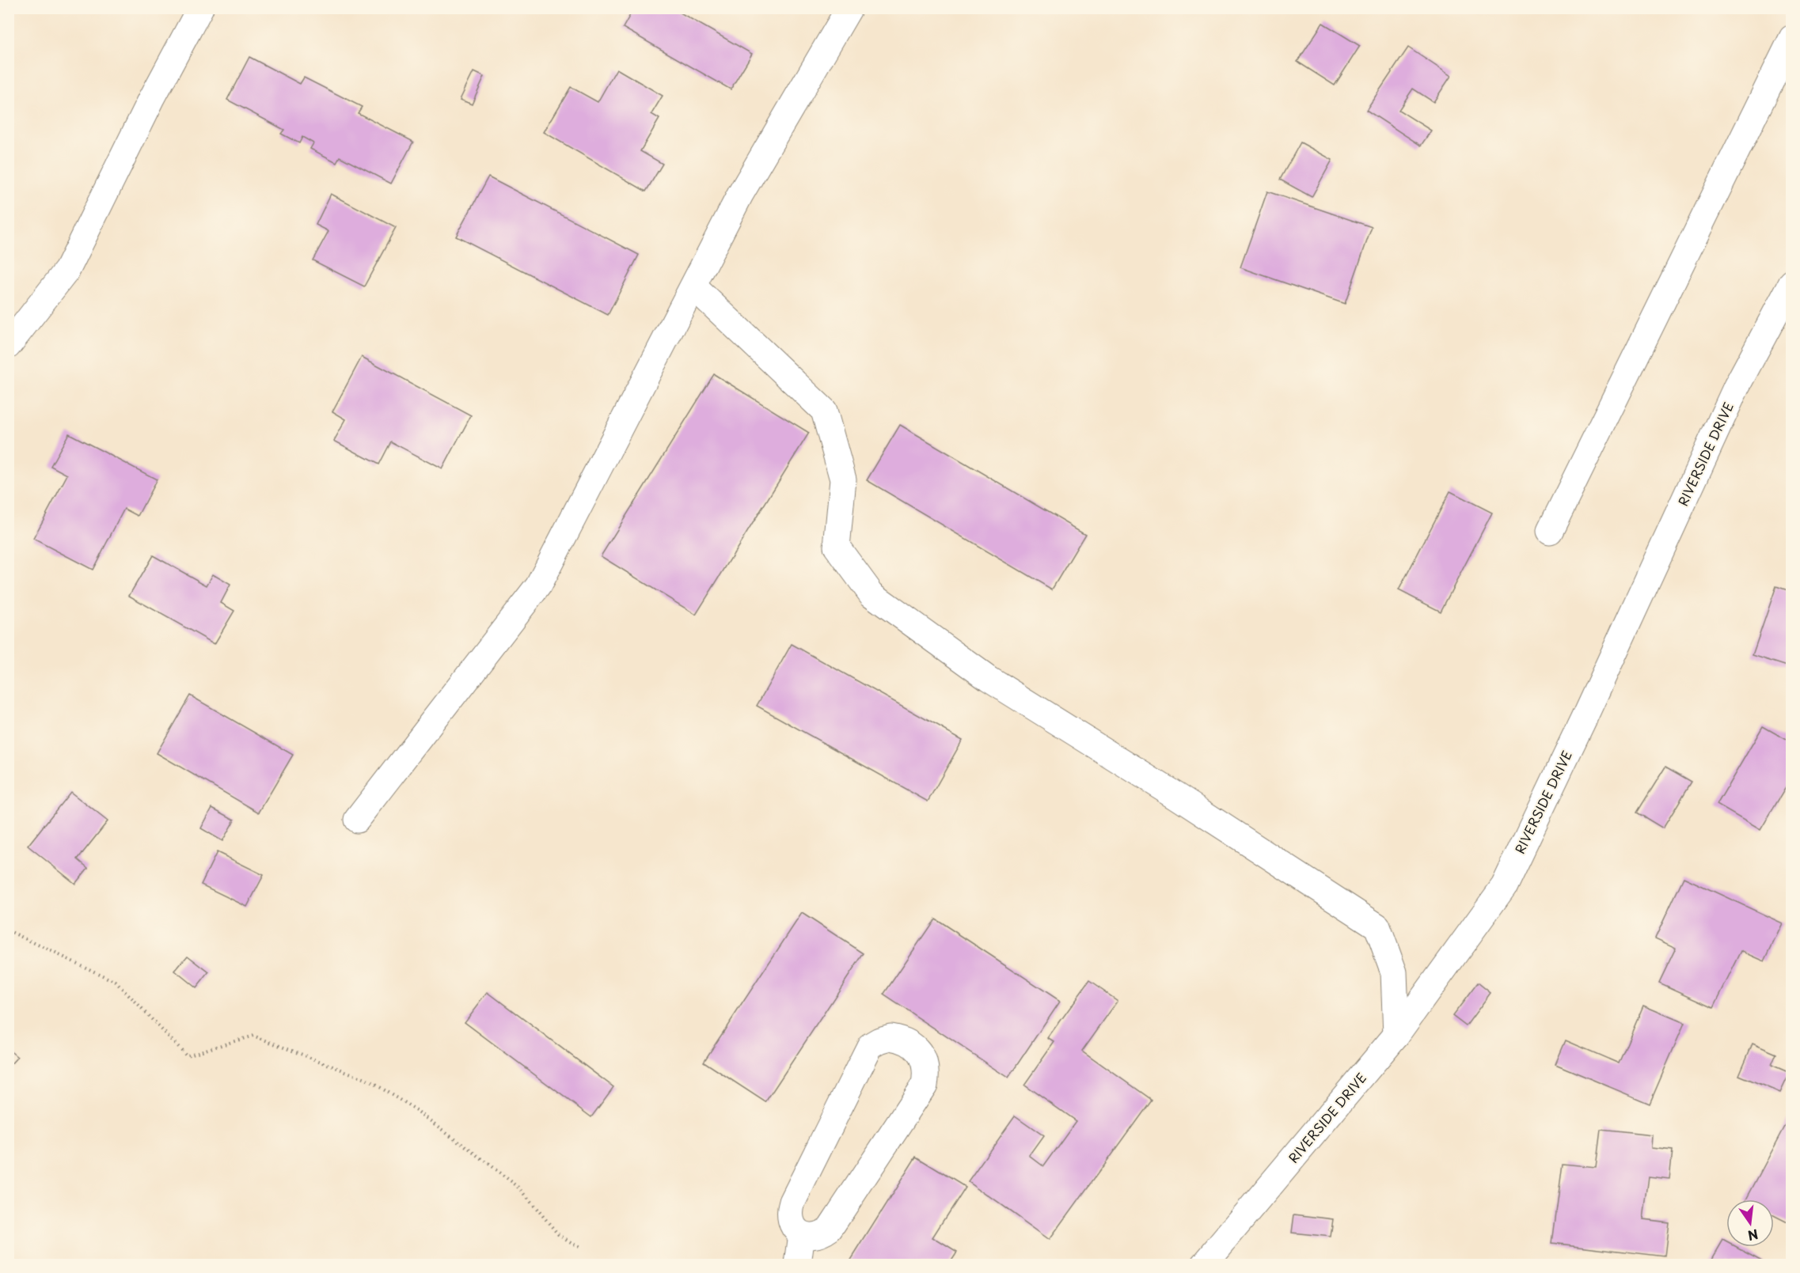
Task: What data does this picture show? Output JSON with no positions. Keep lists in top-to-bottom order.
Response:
{
  "streets": {
    "street": ["RIVERSIDE DRIVE"]
  },
  "north": "bottom"
}
